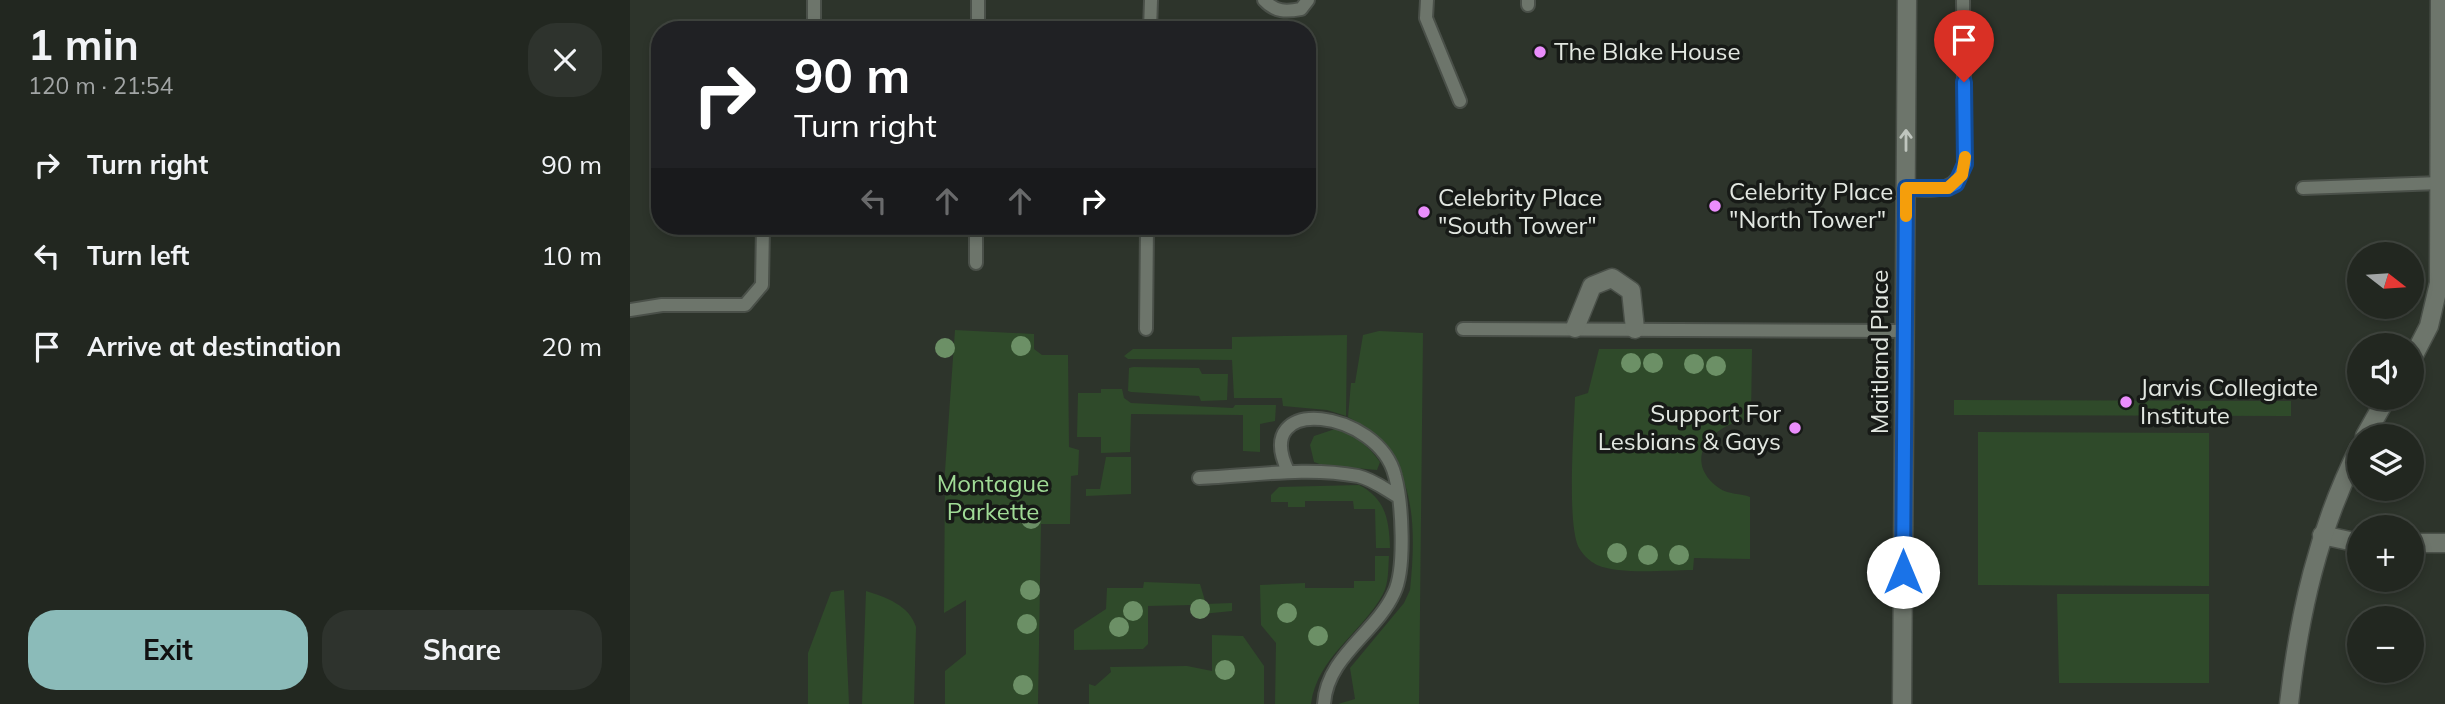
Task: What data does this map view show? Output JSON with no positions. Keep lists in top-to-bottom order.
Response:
{
  "streets": {
    "street": ["Maitland Place"]
  },
  "parks": ["Montague Parkette"],
  "places": [
    "The Blake House",
    "Celebrity Place \"North Tower\"",
    "Celebrity Place \"South Tower\"",
    "Jarvis Collegiate Institute",
    "Support For Lesbians & Gays"
  ],
  "north": "right",
  "page": {
    "heading": ["1 min", "120 m · 21:54"],
    "turn": ["90 m", "Turn right"],
    "list": [
      {
        "name": "Turn right",
        "value": "90 m"
      },
      {
        "name": "Turn left",
        "value": "10 m"
      },
      {
        "name": "Arrive at destination",
        "value": "20 m"
      }
    ],
    "map_buttons": ["+", "−"],
    "buttons": ["Exit", "Share"]
  }
}
